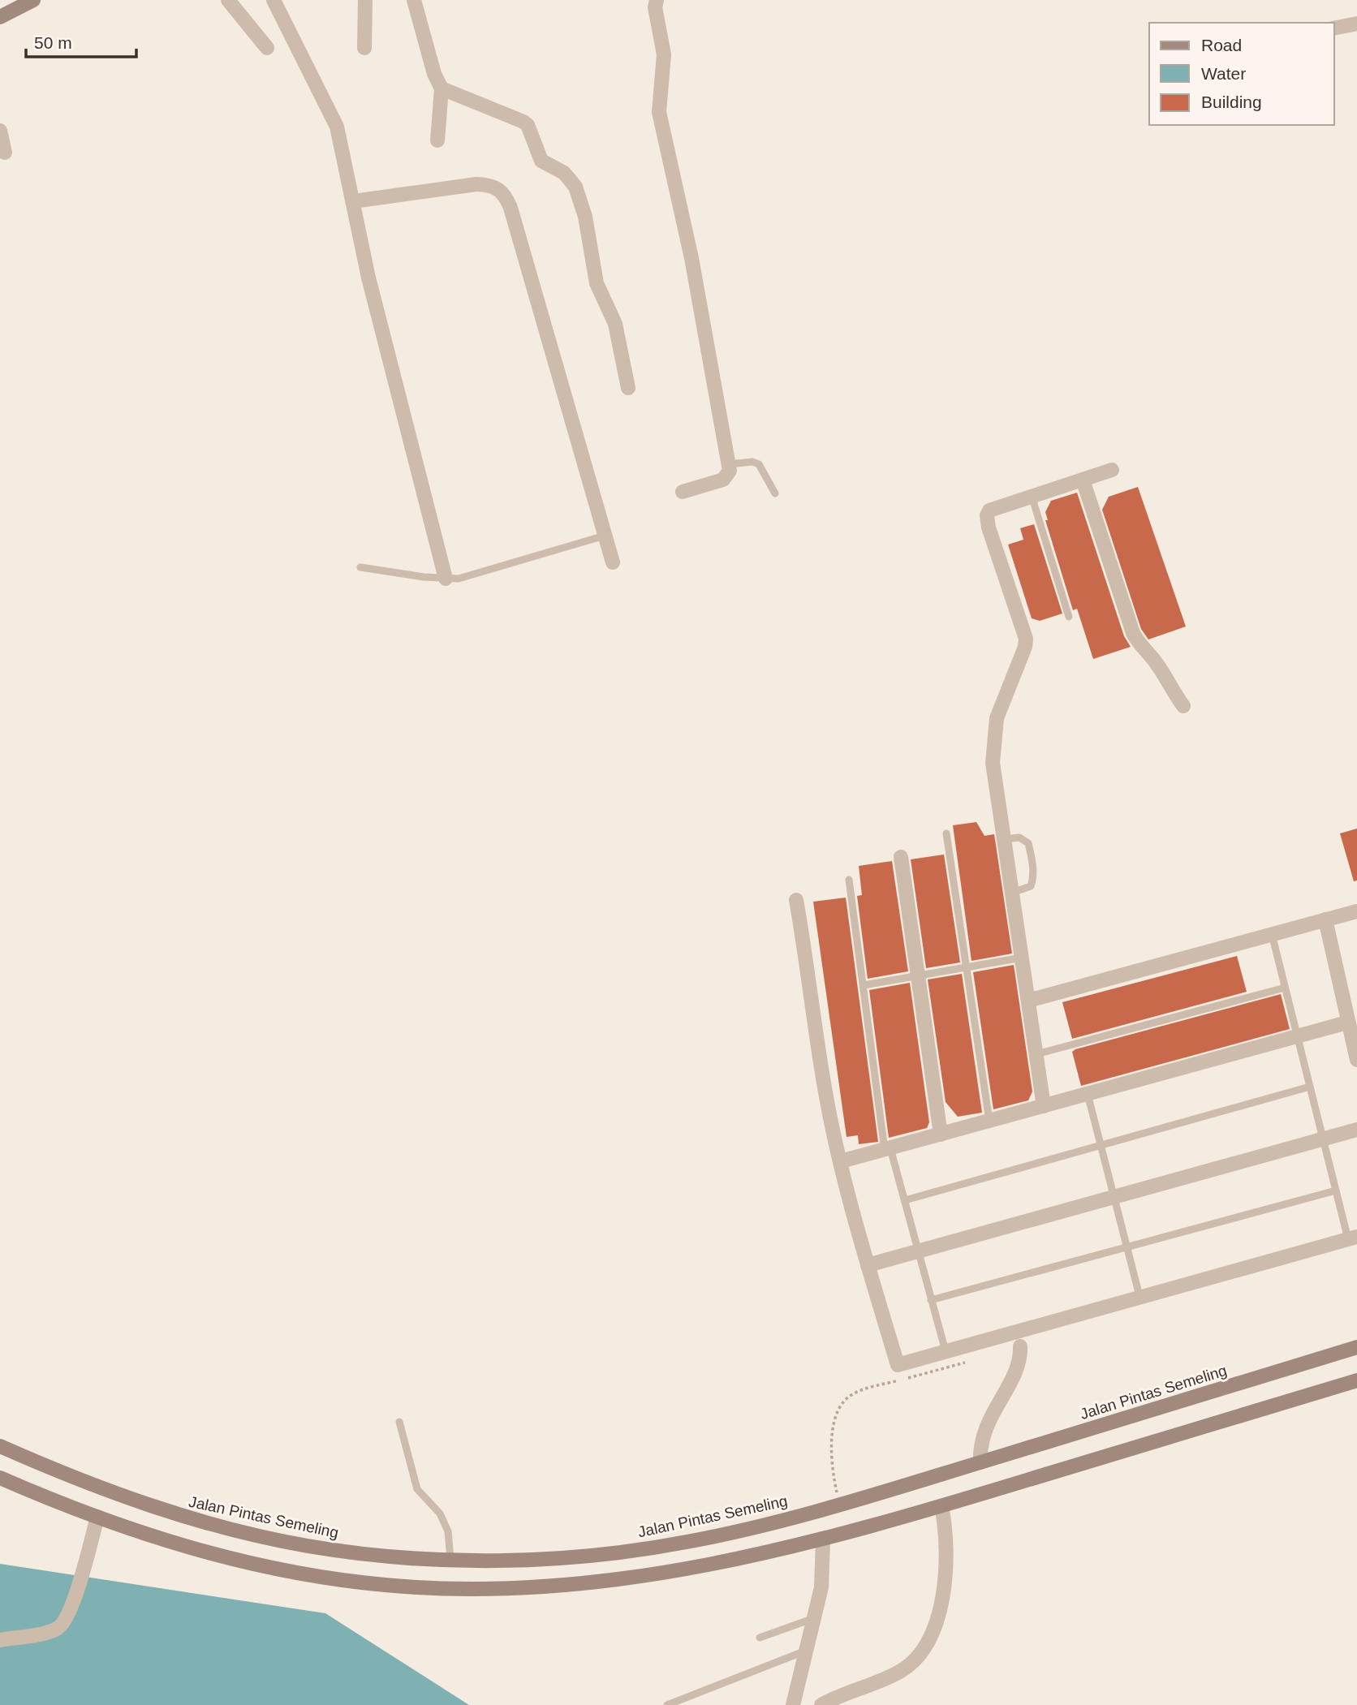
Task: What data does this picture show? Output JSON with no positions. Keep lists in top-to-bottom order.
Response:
{
  "streets": {
    "main road": ["Jalan Pintas Semeling"]
  },
  "legend": ["Road", "Water", "Building"],
  "scale_bar": "50 m"
}
